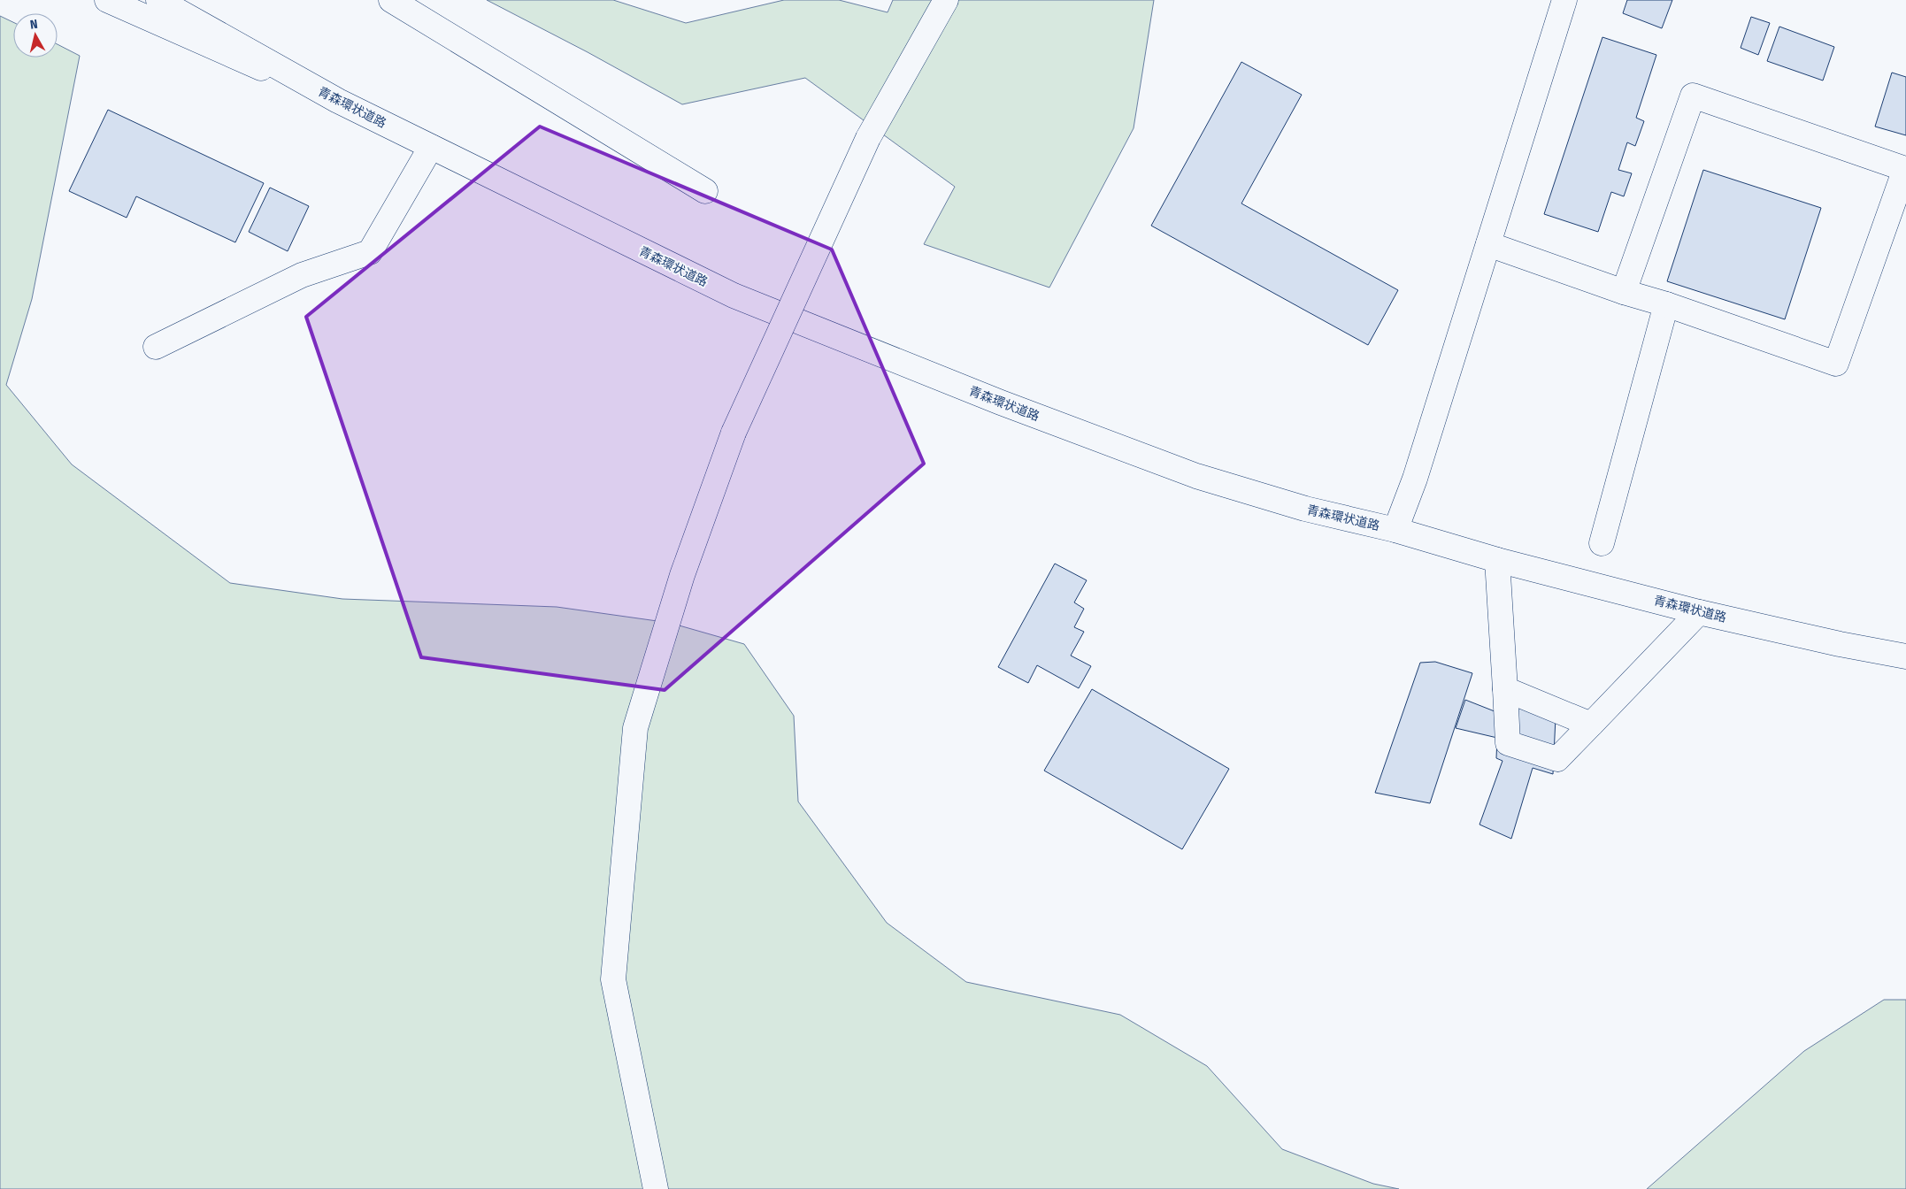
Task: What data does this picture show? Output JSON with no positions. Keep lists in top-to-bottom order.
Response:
{
  "streets": {
    "main road": ["青森環状道路"]
  },
  "north": "top"
}
